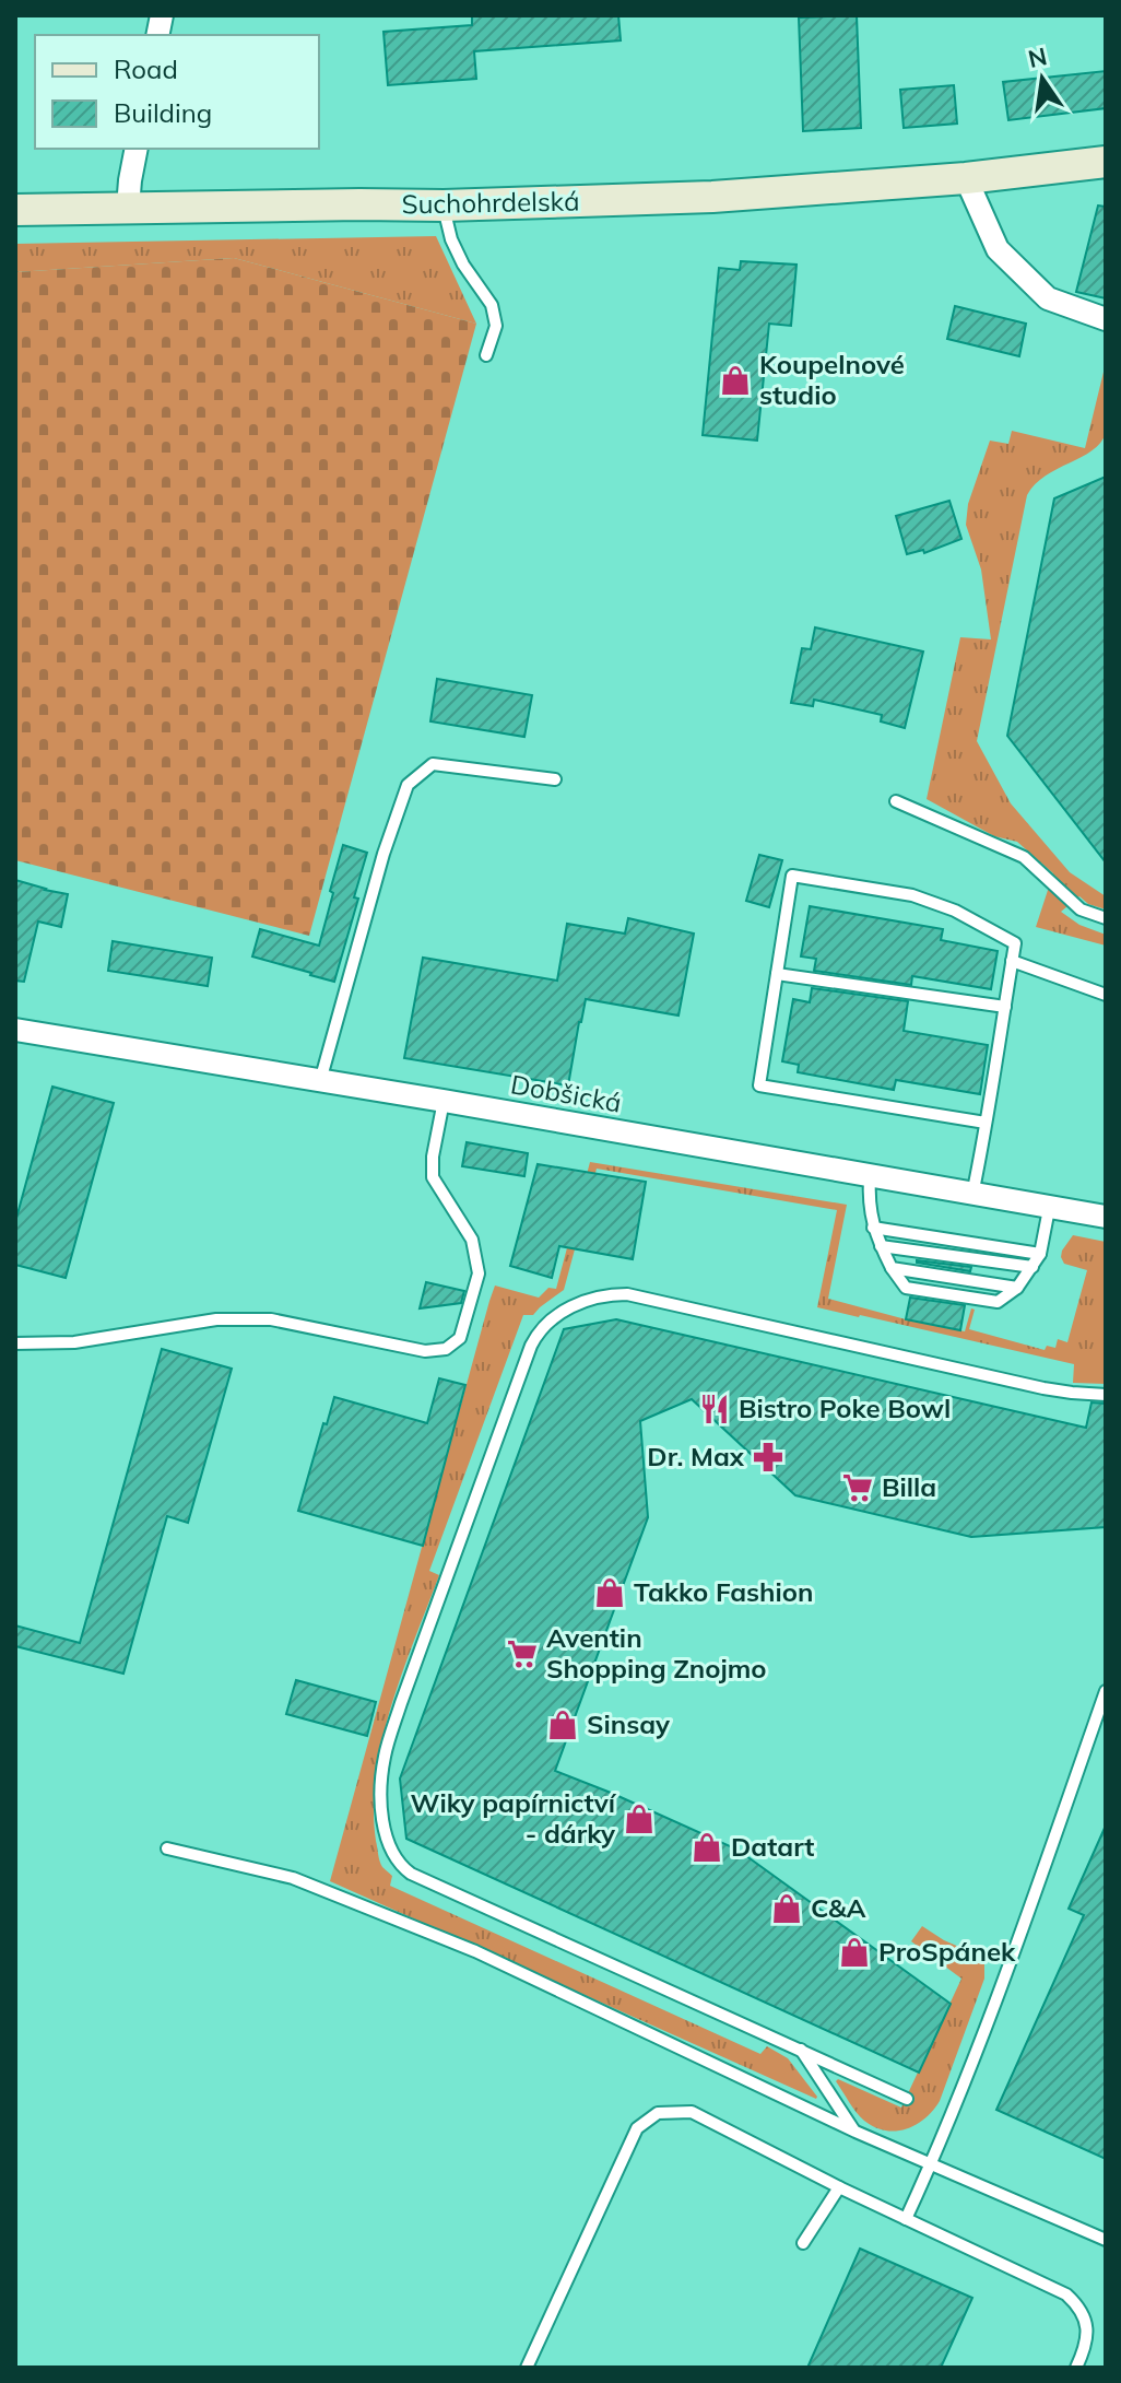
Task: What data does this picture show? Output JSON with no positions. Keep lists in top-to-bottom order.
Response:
{
  "streets": {
    "main road": ["Suchohrdelská"],
    "street": ["Dobšická"]
  },
  "places": {
    "shop": [
      "Koupelnové studio",
      "Takko Fashion",
      "Sinsay",
      "Wiky papírnictví - dárky",
      "Datart",
      "C&A",
      "ProSpánek"
    ],
    "restaurant": ["Bistro Poke Bowl"],
    "pharmacy": ["Dr. Max"],
    "supermarket": ["Billa", "Aventin Shopping Znojmo"]
  },
  "legend": ["Road", "Building"],
  "north": "top"
}
